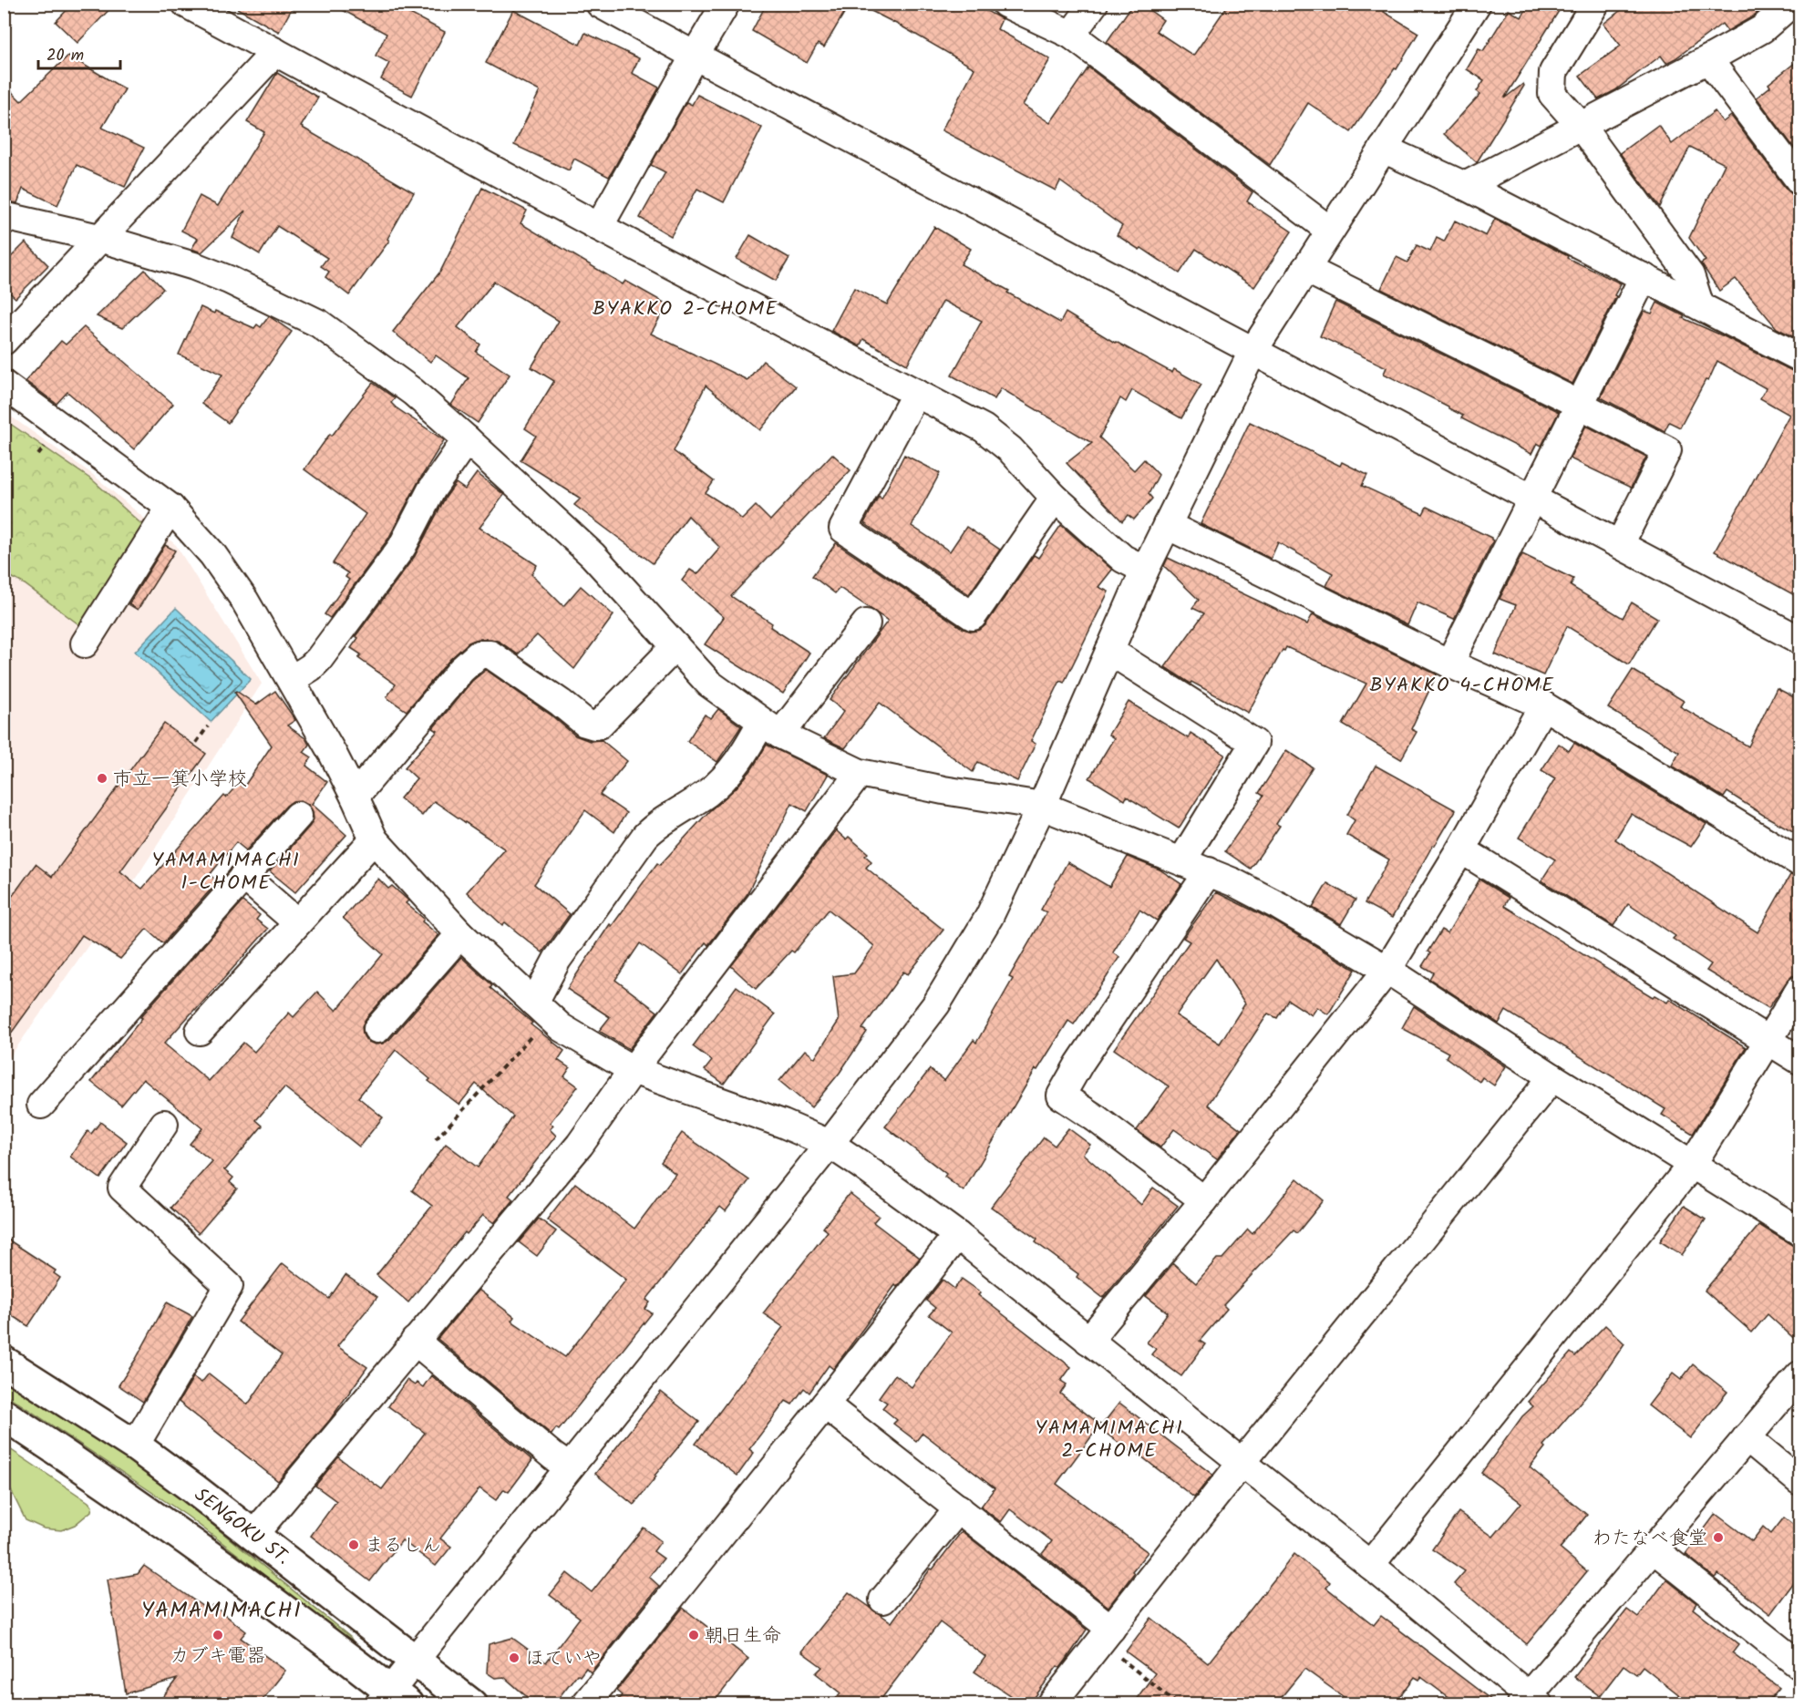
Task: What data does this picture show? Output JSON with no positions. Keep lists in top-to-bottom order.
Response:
{
  "streets": {
    "main road": ["SENGOKU ST."]
  },
  "districts": [
    "BYAKKO 2-CHOME",
    "BYAKKO 4-CHOME",
    "YAMAMIMACHI 1-CHOME",
    "YAMAMIMACHI 2-CHOME",
    "YAMAMIMACHI"
  ],
  "places": [
    "市立一箕小学校",
    "わたなべ食堂",
    "まるしん",
    "カブキ電器",
    "朝日生命",
    "ほていや"
  ],
  "scale_bar": "20 m"
}
